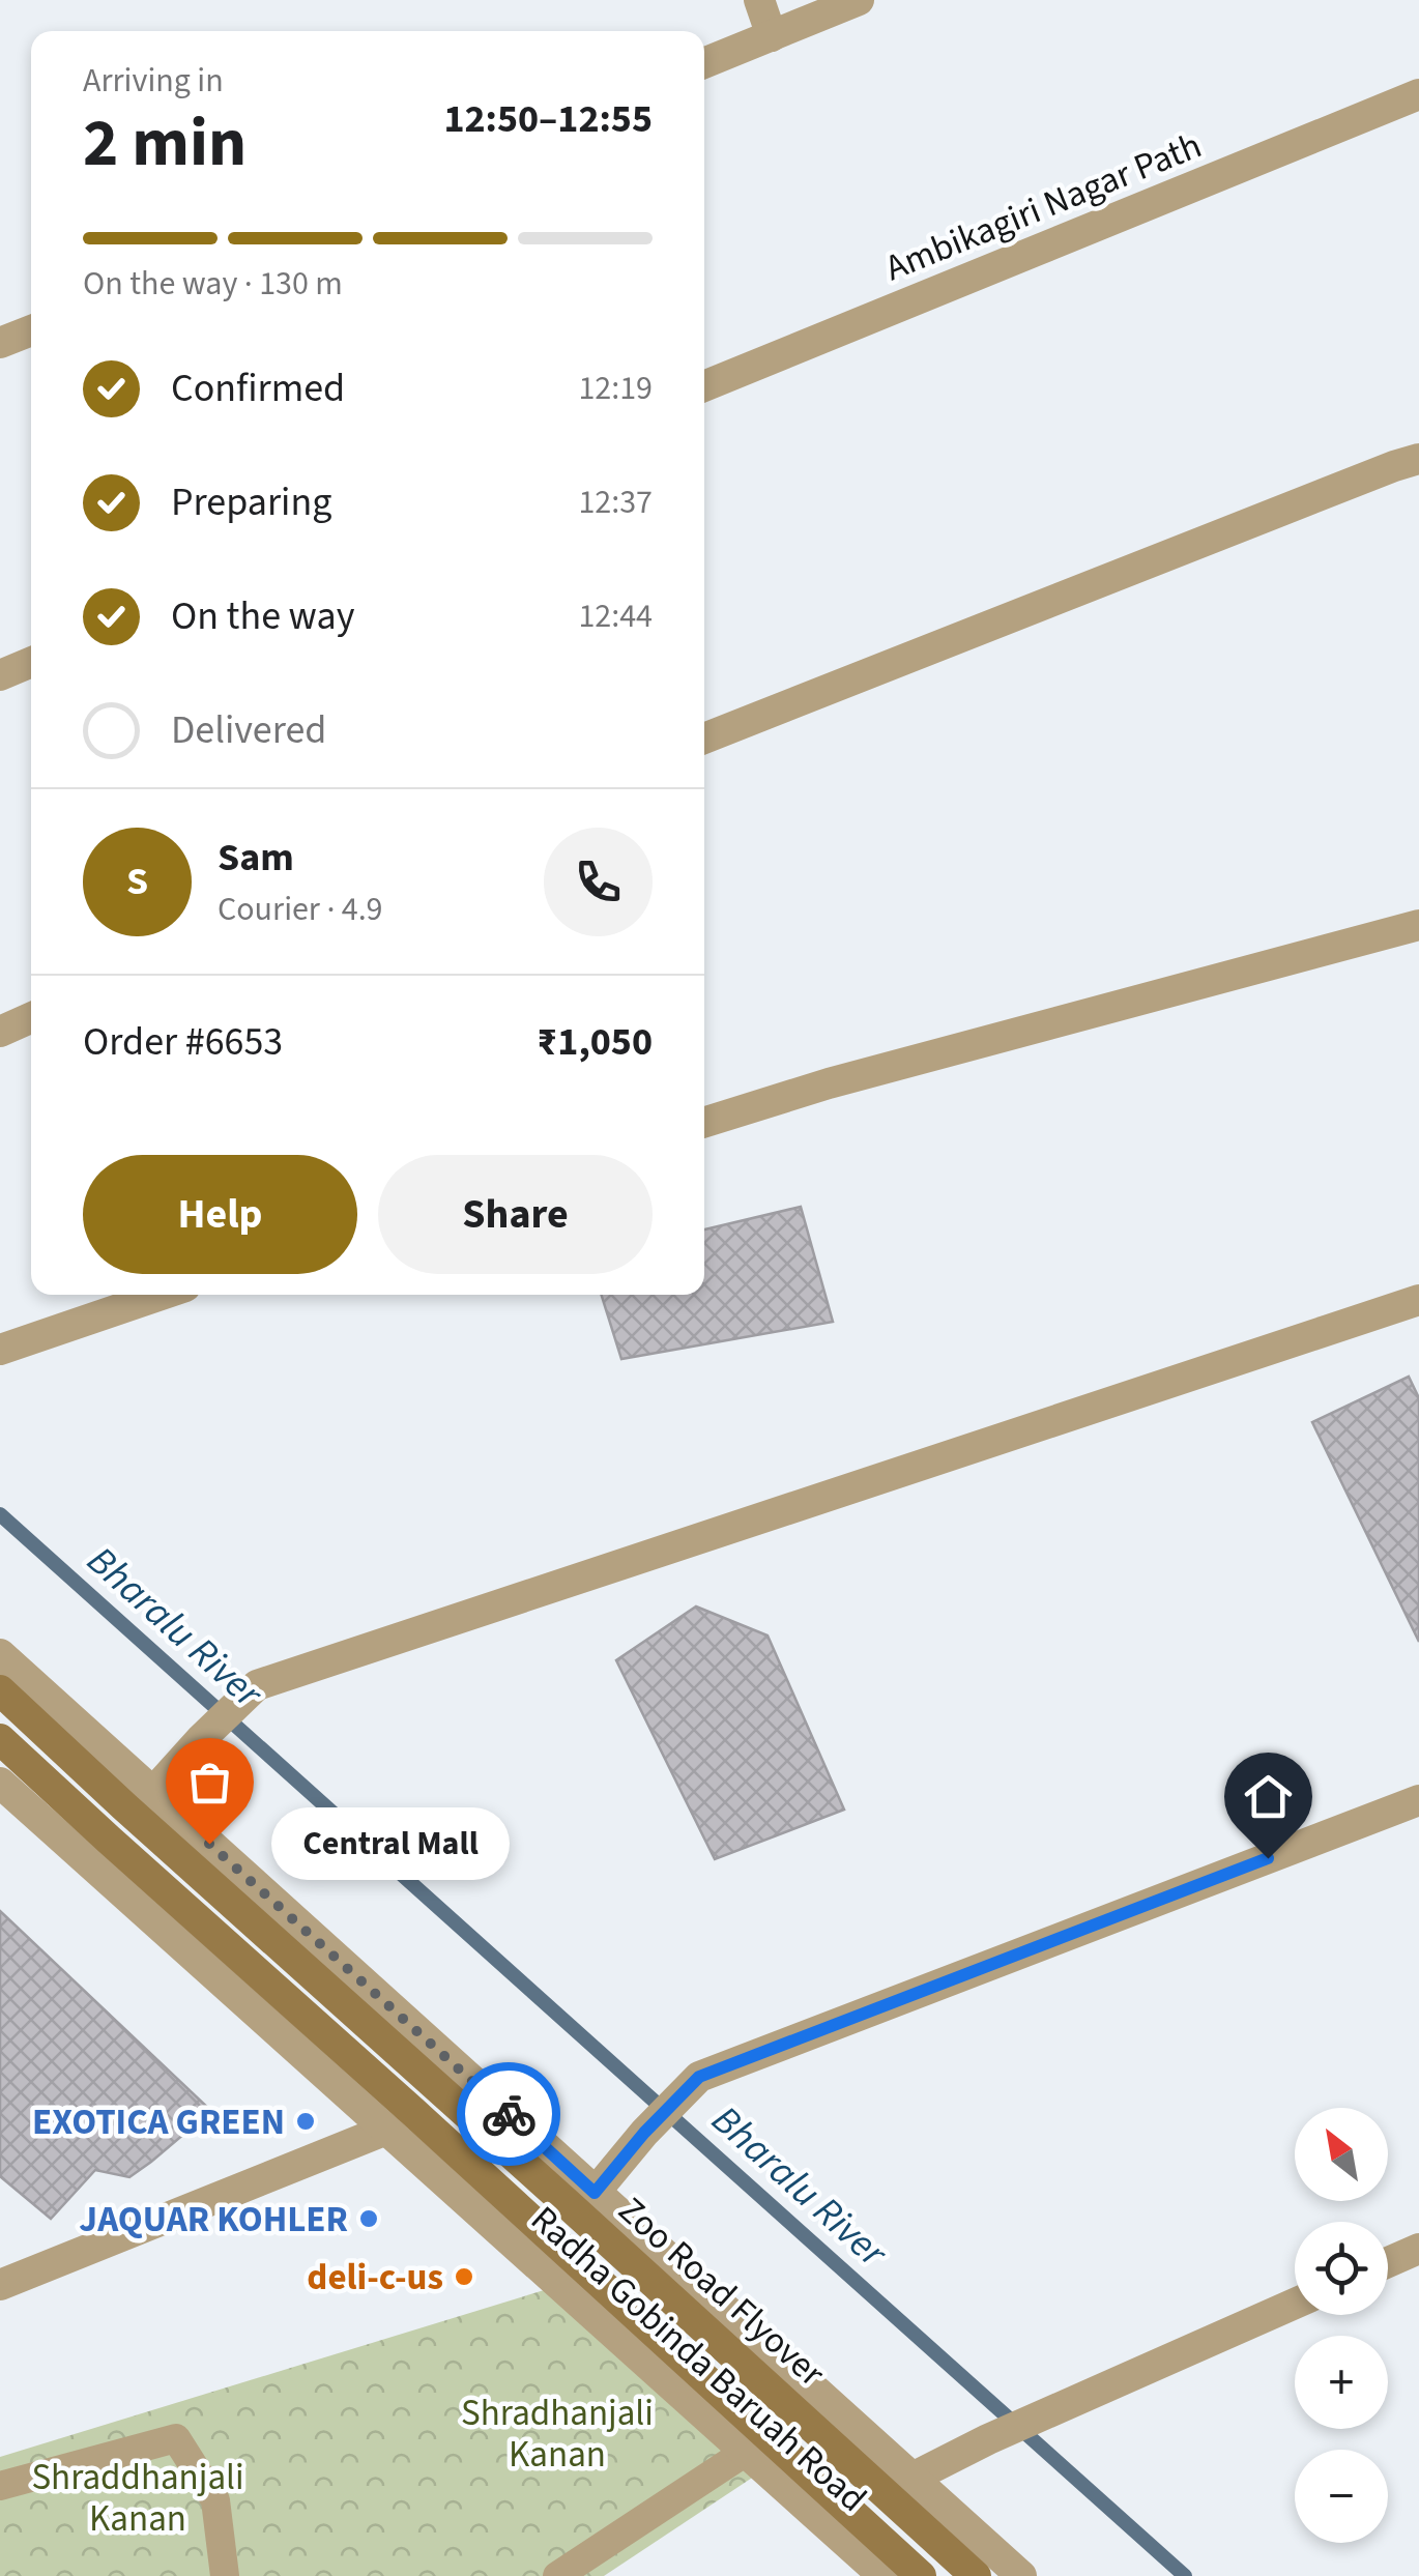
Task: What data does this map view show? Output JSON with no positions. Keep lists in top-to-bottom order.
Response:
{
  "streets": {
    "main road": ["Zoo Road Flyover"],
    "street": ["Ambikagiri Nagar Path", "Radha Gobinda Baruah Road"]
  },
  "water": ["Bharalu River"],
  "parks": ["Shradhanjali Kanan", "Shraddhanjali Kanan"],
  "places": [
    "Central Mall",
    "EXOTICA GREEN",
    "JAQUAR KOHLER",
    "deli-c-us"
  ],
  "north": "top left",
  "page": {
    "heading": ["2 min", "Arriving in", "12:50–12:55"],
    "panel": [
      "Sam",
      "Courier · 4.9",
      "Order #6653",
      "₹1,050"
    ],
    "bar": "On the way · 130 m",
    "list": [
      ["Confirmed", "12:19"],
      ["Preparing", "12:37"],
      ["On the way", "12:44"],
      "Delivered"
    ],
    "round": "S",
    "buttons": ["Help", "Share"],
    "bubble": "Central Mall",
    "map_buttons": ["+", "−"]
  }
}
